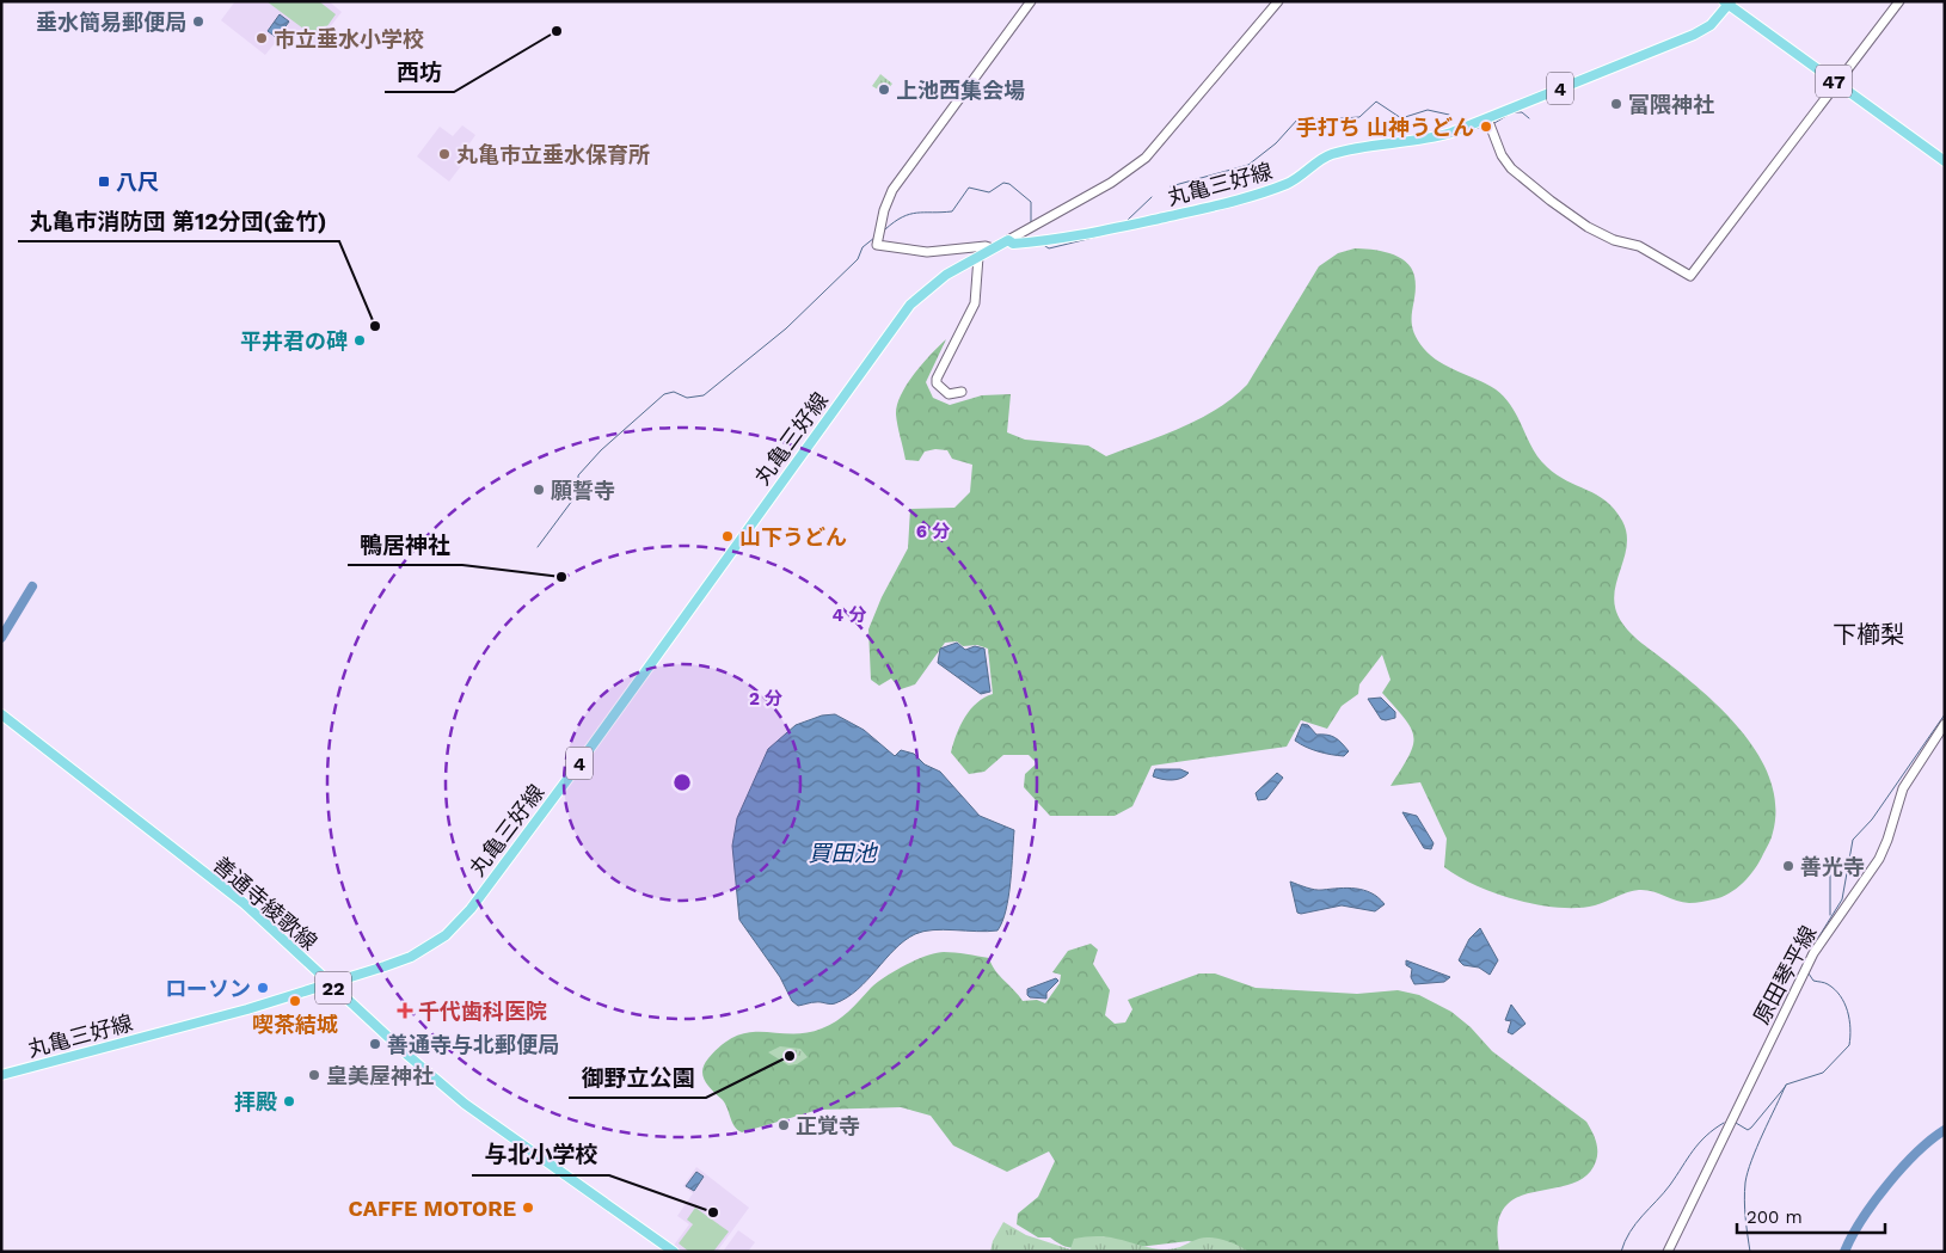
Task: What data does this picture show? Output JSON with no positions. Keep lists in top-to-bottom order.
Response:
{
  "streets": {
    "main road": [
      "47",
      "4",
      "丸亀三好線",
      "善通寺綾歌線",
      "原田琴平線",
      "22"
    ]
  },
  "crossings": [
    ["47", "丸亀三好線"],
    ["丸亀三好線", "善通寺綾歌線"]
  ],
  "districts": ["下櫛梨"],
  "water": ["買田池"],
  "places": {
    "other": [
      "垂水簡易郵便局",
      "西坊",
      "市立垂水小学校",
      "上池西集会場",
      "富隈神社",
      "手打ち 山神うどん",
      "丸亀市立垂水保育所",
      "丸亀市消防団 第12分団(金竹)",
      "平井君の碑",
      "願誓寺",
      "山下うどん",
      "鴨居神社",
      "善光寺",
      "ローソン",
      "喫茶結城",
      "善通寺与北郵便局",
      "御野立公園",
      "皇美屋神社",
      "拝殿",
      "正覚寺",
      "CAFFE MOTORE",
      "与北小学校"
    ],
    "transit": ["八尺"],
    "health": ["千代歯科医院"]
  },
  "scale_bar": "200 m",
  "rings": ["6 分", "4 分", "2 分"]
}
